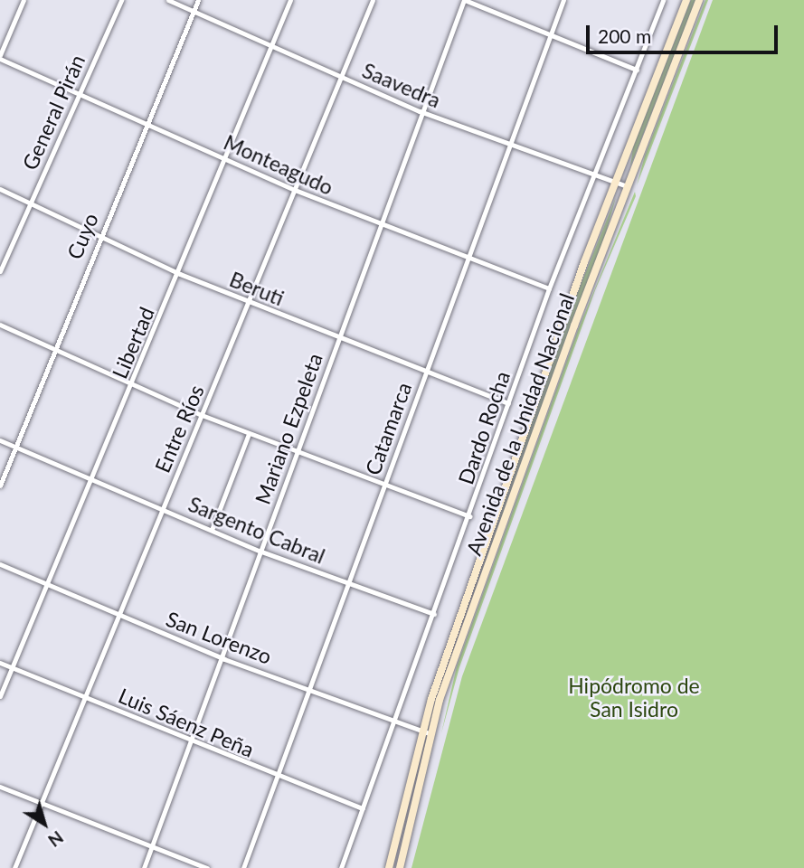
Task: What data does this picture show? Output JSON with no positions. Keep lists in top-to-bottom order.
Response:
{
  "streets": {
    "main road": ["Avenida de la Unidad Nacional"],
    "street": [
      "Saavedra",
      "General Pirán",
      "Monteagudo",
      "Cuyo",
      "Beruti",
      "Libertad",
      "Dardo Rocha",
      "Entre Ríos",
      "Mariano Ezpeleta",
      "Catamarca",
      "Sargento Cabral",
      "San Lorenzo",
      "Luis Sáenz Peña"
    ]
  },
  "crossings": [
    ["Saavedra", "Cuyo"],
    ["Saavedra", "Libertad"],
    ["Saavedra", "Avenida de la Unidad Nacional"],
    ["Saavedra", "Dardo Rocha"],
    ["Saavedra", "Entre Ríos"],
    ["Saavedra", "Mariano Ezpeleta"],
    ["Saavedra", "Catamarca"],
    ["General Pirán", "Monteagudo"],
    ["General Pirán", "Beruti"],
    ["Monteagudo", "Cuyo"],
    ["Monteagudo", "Libertad"],
    ["Monteagudo", "Dardo Rocha"],
    ["Monteagudo", "Entre Ríos"],
    ["Monteagudo", "Mariano Ezpeleta"],
    ["Monteagudo", "Catamarca"],
    ["Cuyo", "Beruti"],
    ["Cuyo", "Sargento Cabral"],
    ["Beruti", "Libertad"],
    ["Beruti", "Dardo Rocha"],
    ["Beruti", "Entre Ríos"],
    ["Beruti", "Mariano Ezpeleta"],
    ["Beruti", "Catamarca"],
    ["Libertad", "Sargento Cabral"],
    ["Libertad", "San Lorenzo"],
    ["Libertad", "Luis Sáenz Peña"],
    ["Avenida de la Unidad Nacional", "San Lorenzo"],
    ["Dardo Rocha", "Sargento Cabral"],
    ["Dardo Rocha", "San Lorenzo"],
    ["Dardo Rocha", "Luis Sáenz Peña"],
    ["Entre Ríos", "Sargento Cabral"],
    ["Entre Ríos", "San Lorenzo"],
    ["Entre Ríos", "Luis Sáenz Peña"],
    ["Mariano Ezpeleta", "Sargento Cabral"],
    ["Mariano Ezpeleta", "San Lorenzo"],
    ["Mariano Ezpeleta", "Luis Sáenz Peña"],
    ["Catamarca", "Sargento Cabral"],
    ["Catamarca", "San Lorenzo"],
    ["Catamarca", "Luis Sáenz Peña"]
  ],
  "parks": ["Hipódromo de San Isidro"],
  "scale_bar": "200 m",
  "north": "bottom right"
}
